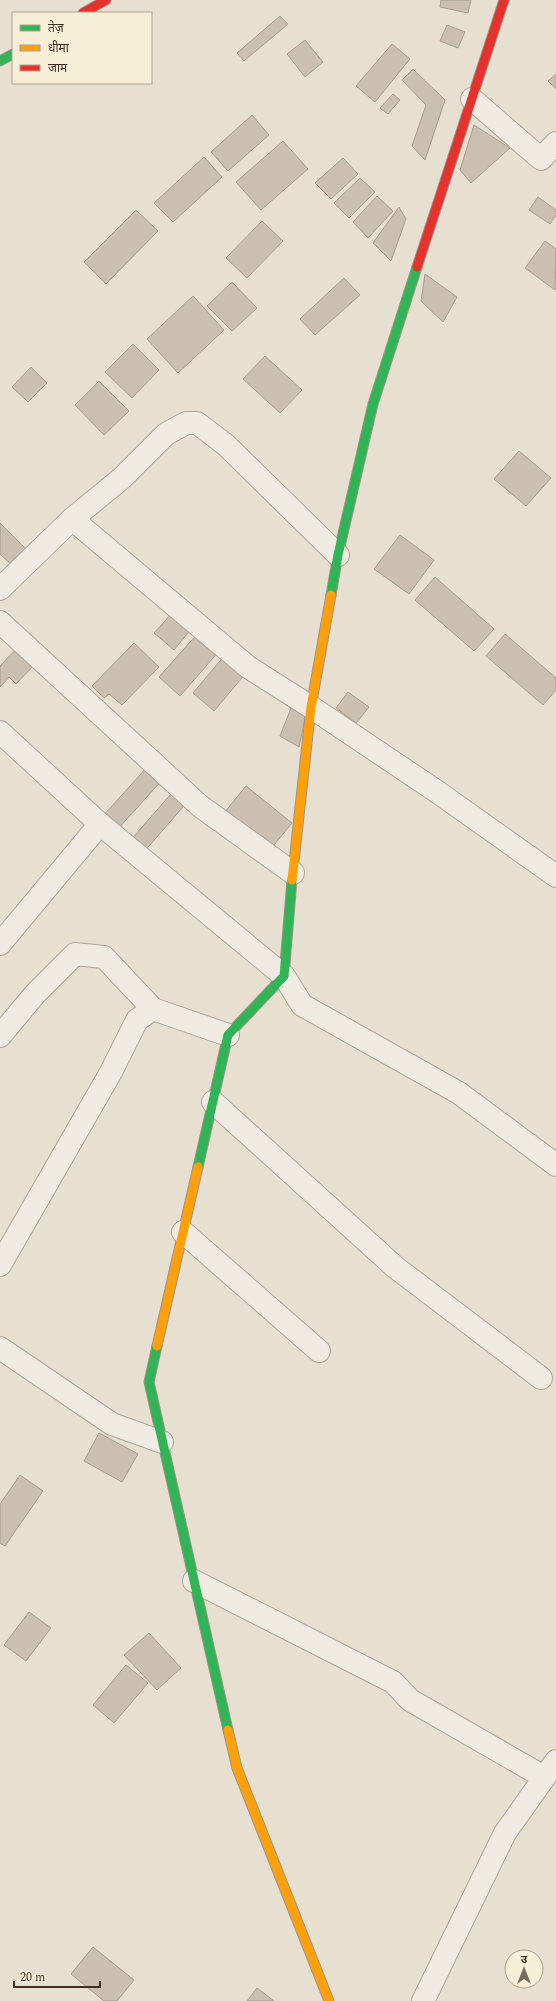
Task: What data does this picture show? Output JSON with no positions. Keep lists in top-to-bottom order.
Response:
{
  "legend": ["तेज़", "धीमा", "जाम"],
  "scale_bar": "20 m",
  "north": "top"
}
